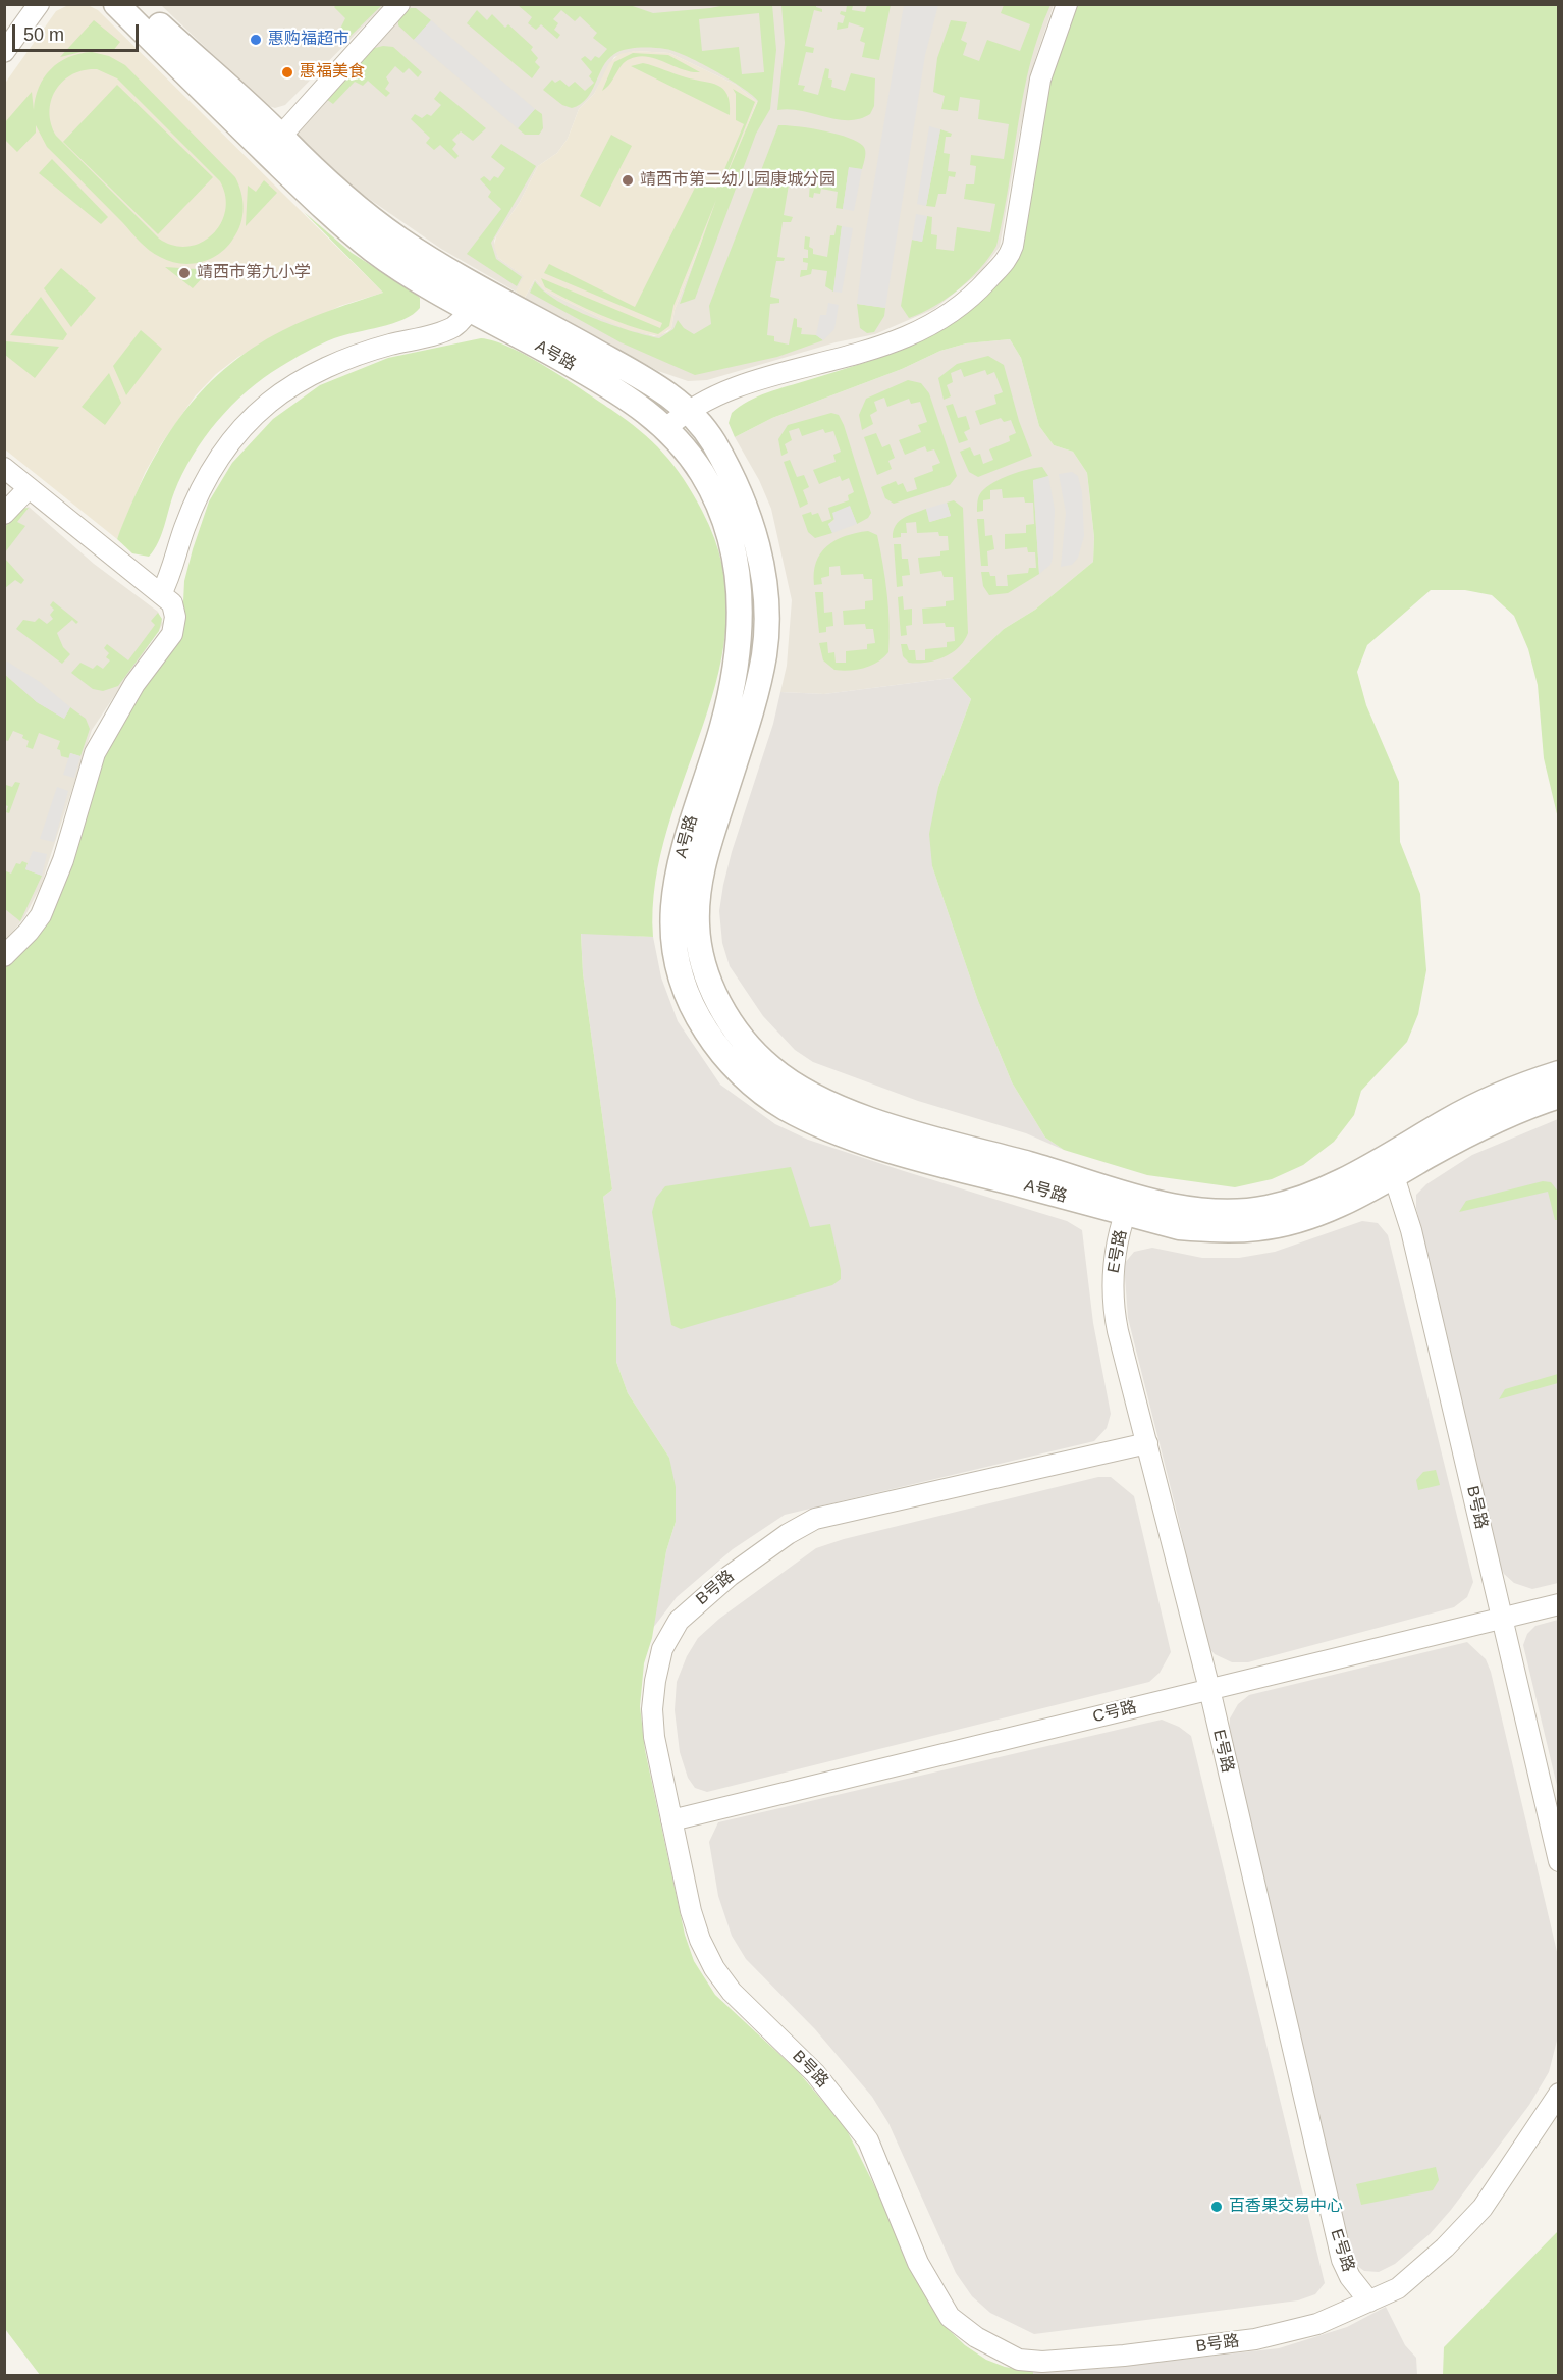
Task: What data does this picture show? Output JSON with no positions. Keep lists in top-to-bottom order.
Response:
{
  "streets": {
    "street": [
      "A号路",
      "E号路",
      "B号路",
      "C号路"
    ]
  },
  "crossings": [
    ["A号路", "E号路"],
    ["A号路", "B号路"],
    ["E号路", "B号路"],
    ["E号路", "C号路"],
    ["B号路", "C号路"]
  ],
  "places": [
    "惠购福超市",
    "惠福美食",
    "靖西市第二幼儿园康城分园",
    "靖西市第九小学",
    "百香果交易中心"
  ],
  "scale_bar": "50 m"
}
